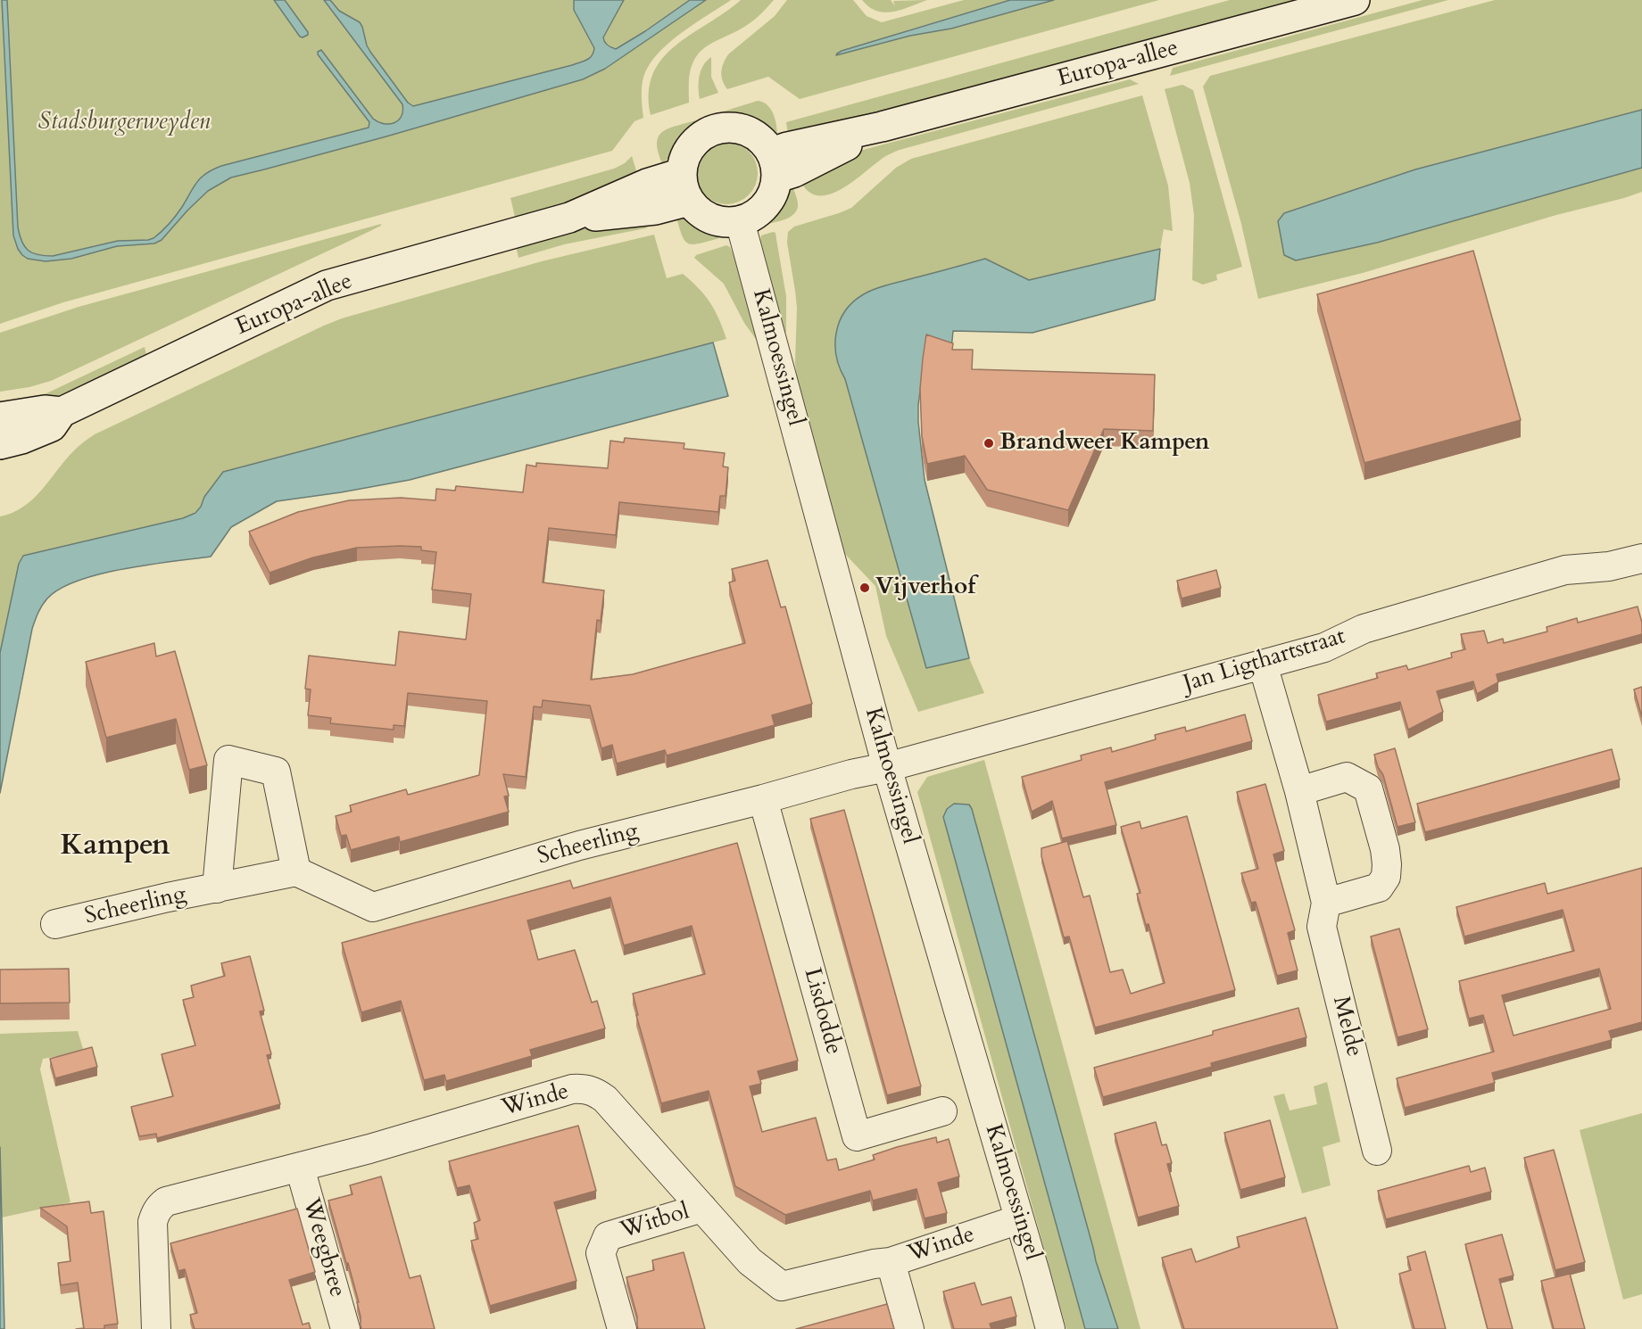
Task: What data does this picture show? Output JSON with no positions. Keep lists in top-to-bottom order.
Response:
{
  "streets": {
    "main road": ["Europa-allee"],
    "street": [
      "Kalmoessingel",
      "Jan Ligthartstraat",
      "Scheerling",
      "Lisdodde",
      "Melde",
      "Winde",
      "Witbol",
      "Weegbree"
    ]
  },
  "crossings": [
    ["Europa-allee", "Kalmoessingel"],
    ["Kalmoessingel", "Jan Ligthartstraat"],
    ["Kalmoessingel", "Scheerling"],
    ["Kalmoessingel", "Winde"],
    ["Jan Ligthartstraat", "Scheerling"],
    ["Jan Ligthartstraat", "Melde"],
    ["Scheerling", "Lisdodde"],
    ["Winde", "Witbol"],
    ["Winde", "Weegbree"]
  ],
  "districts": ["Kampen"],
  "parks": ["Stadsburgerweyden"],
  "places": ["Brandweer Kampen", "Vijverhof"]
}
